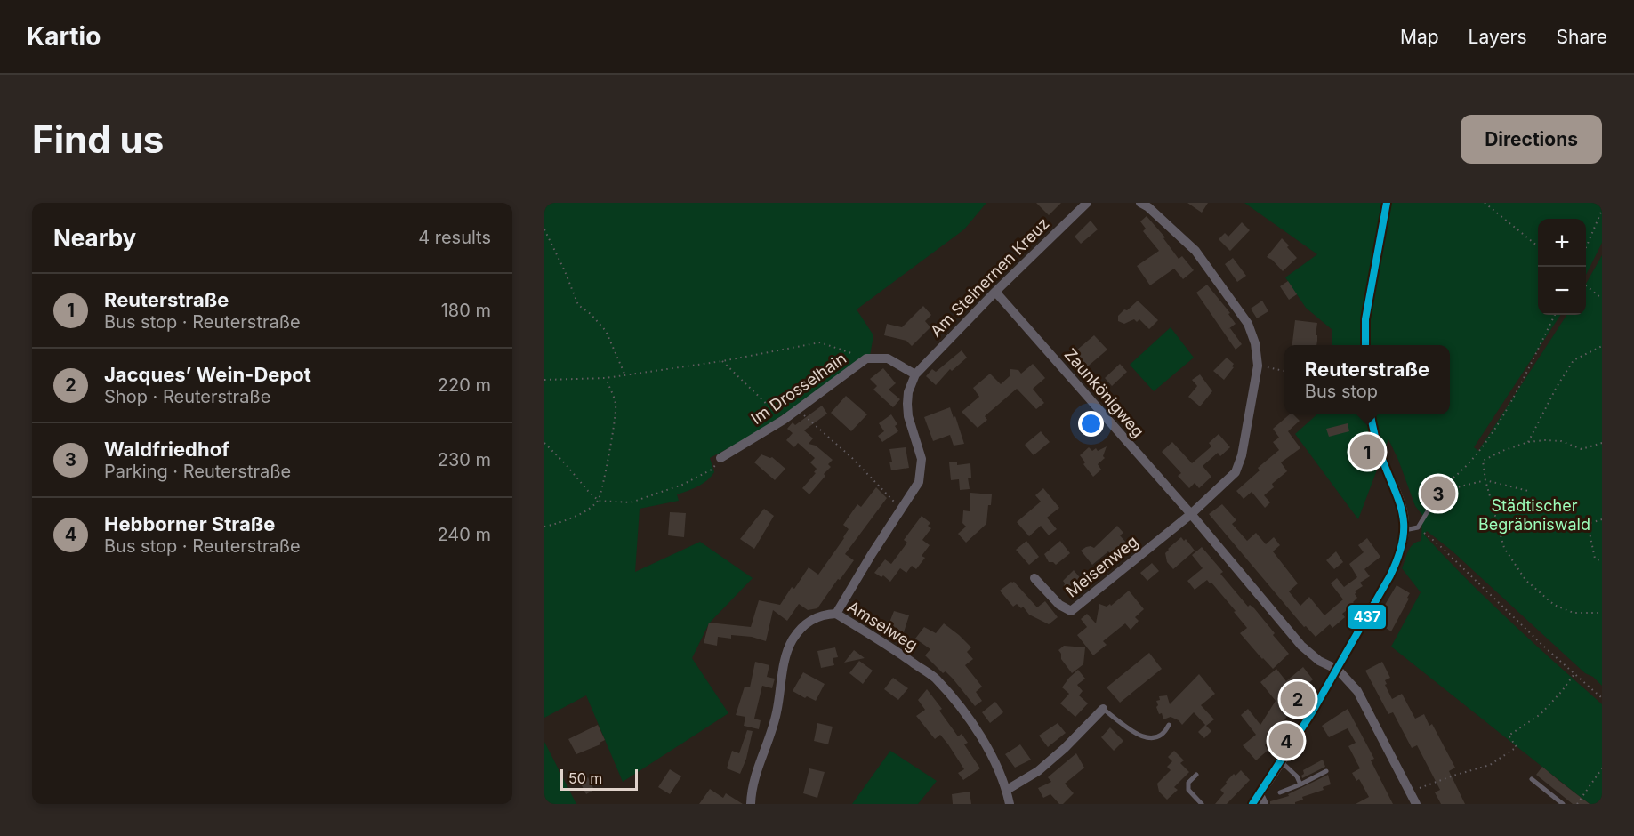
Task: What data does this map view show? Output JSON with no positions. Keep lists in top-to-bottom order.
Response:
{
  "streets": {
    "street": [
      "Am Steinernen Kreuz",
      "Im Drosselhain",
      "Zaunkönigweg",
      "Meisenweg",
      "Amselweg"
    ]
  },
  "crossings": [
    ["Am Steinernen Kreuz", "Im Drosselhain"],
    ["Am Steinernen Kreuz", "Zaunkönigweg"],
    ["Zaunkönigweg", "Meisenweg"]
  ],
  "parks": ["Städtischer Begräbniswald"],
  "lines": ["transit line 437"],
  "scale_bar": "50 m",
  "page": {
    "header": "Kartio",
    "nav": ["Map", "Layers", "Share"],
    "buttons": "Directions",
    "title": "Find us",
    "heading": ["Nearby", "4 results"],
    "map_buttons": ["+", "−"],
    "list": [
      {
        "mark": "1",
        "name": "Reuterstraße",
        "note": "Bus stop · Reuterstraße",
        "value": "180 m"
      },
      {
        "mark": "2",
        "name": "Jacques’ Wein-Depot",
        "note": "Shop · Reuterstraße",
        "value": "220 m"
      },
      {
        "mark": "3",
        "name": "Waldfriedhof",
        "note": "Parking · Reuterstraße",
        "value": "230 m"
      },
      {
        "mark": "4",
        "name": "Hebborner Straße",
        "note": "Bus stop · Reuterstraße",
        "value": "240 m"
      }
    ],
    "popup": ["Reuterstraße", "Bus stop"],
    "pins": [
      "1",
      "3",
      "2",
      "4"
    ],
    "scale": "50 m"
  }
}
